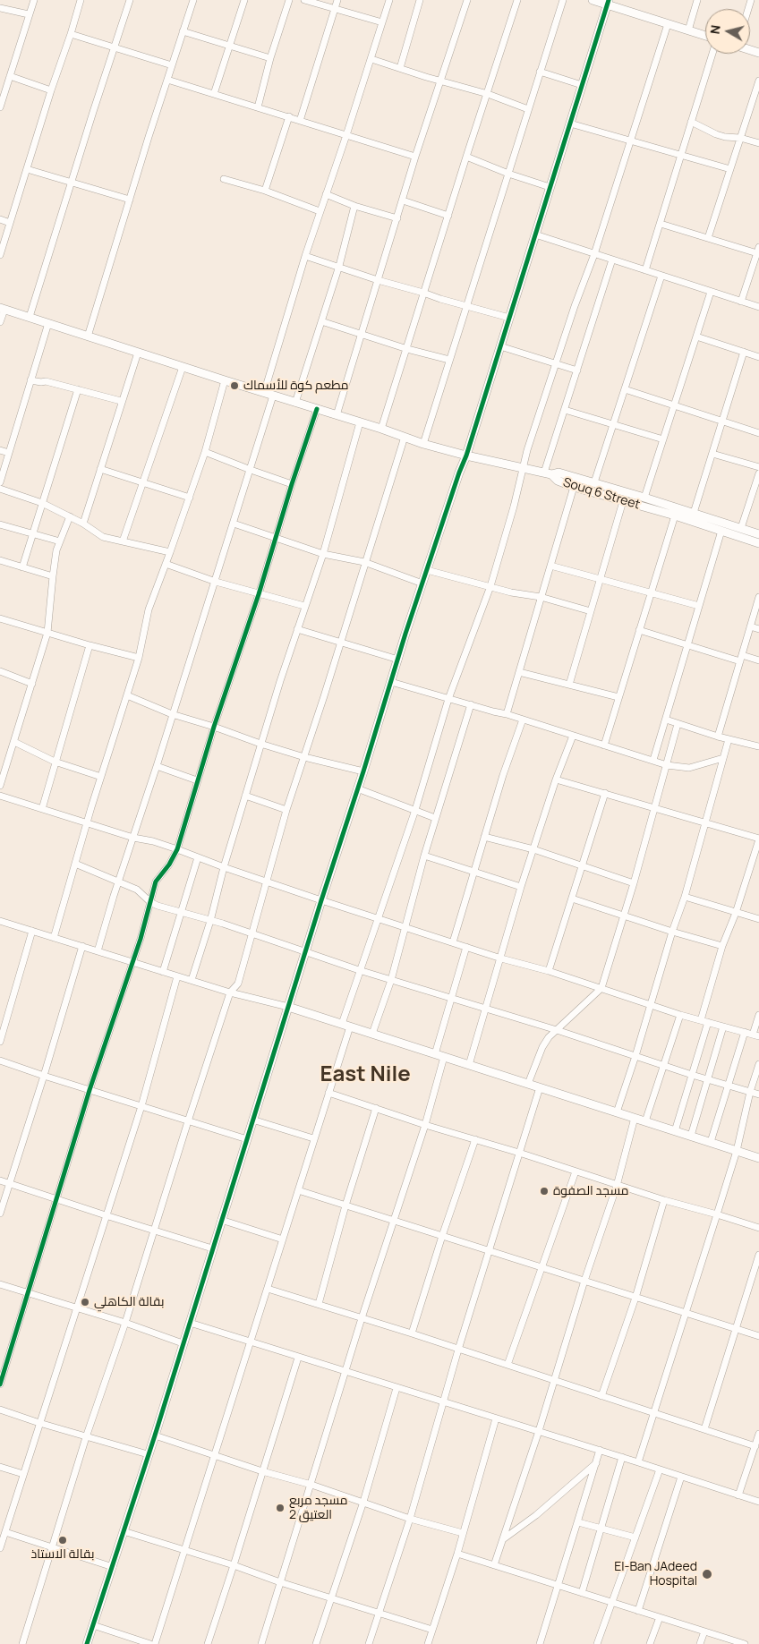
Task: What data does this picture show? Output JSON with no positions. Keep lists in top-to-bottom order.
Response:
{
  "streets": {
    "street": ["Souq 6 Street"]
  },
  "districts": ["East Nile"],
  "places": [
    "مطعم كوة للأسماك",
    "مسجد الصفوة",
    "بقالة الكاهلي",
    "مسجد مربع 2 العتيق",
    "بقالة الاستاذ",
    "El-Ban JAdeed Hospital"
  ],
  "north": "left"
}
